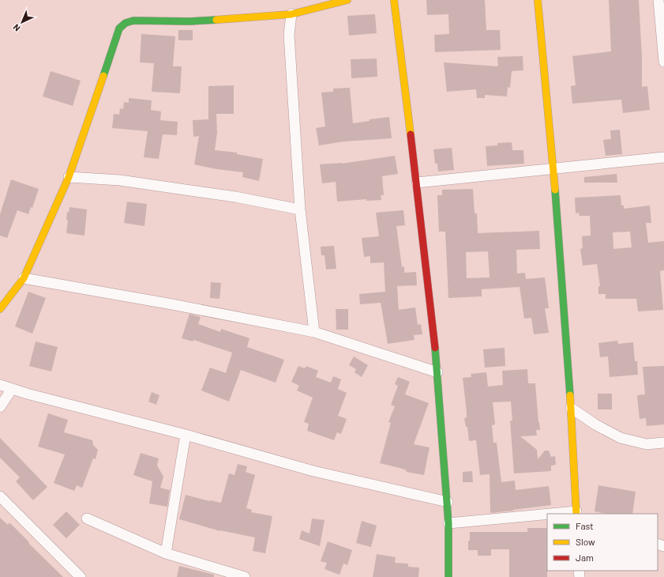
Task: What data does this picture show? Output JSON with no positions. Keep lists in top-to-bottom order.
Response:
{
  "legend": ["Fast", "Slow", "Jam"],
  "north": "bottom left"
}
